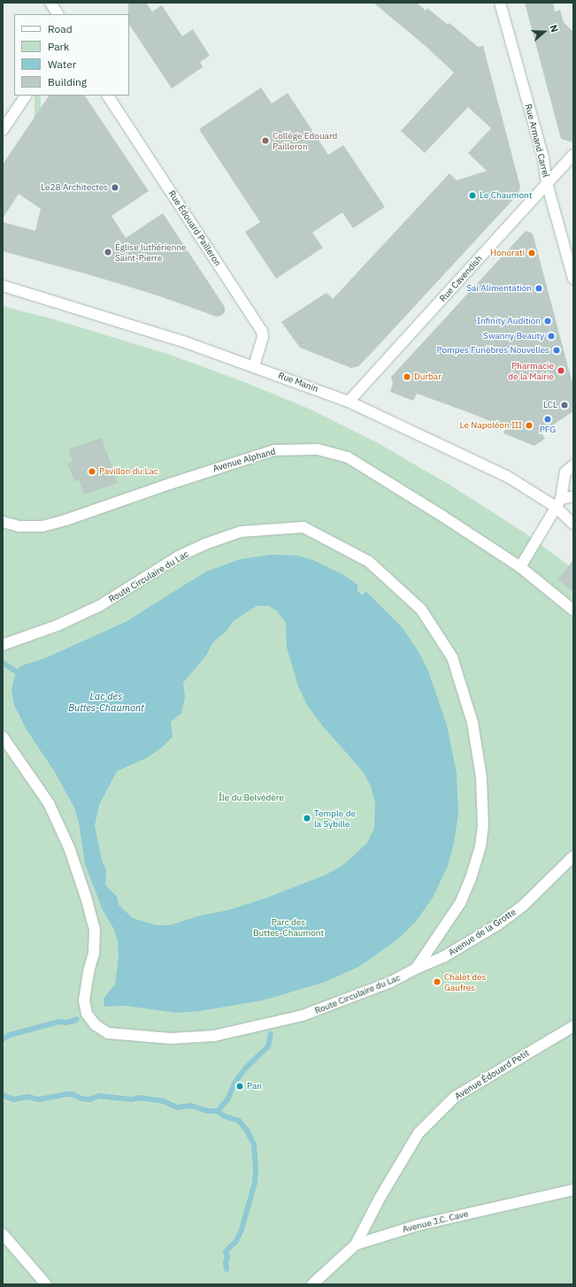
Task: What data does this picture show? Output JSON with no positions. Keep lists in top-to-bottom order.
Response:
{
  "streets": {
    "street": [
      "Rue Armand Carrel",
      "Rue Édouard Pailleron",
      "Rue Cavendish",
      "Rue Manin",
      "Avenue Alphand",
      "Route Circulaire du Lac",
      "Avenue de la Grotte",
      "Avenue Édouard Petit",
      "Avenue J.C. Cave"
    ]
  },
  "crossings": [
    ["Rue Armand Carrel", "Rue Cavendish"],
    ["Rue Édouard Pailleron", "Rue Manin"],
    ["Rue Cavendish", "Rue Manin"],
    ["Route Circulaire du Lac", "Avenue de la Grotte"],
    ["Avenue Édouard Petit", "Avenue J.C. Cave"]
  ],
  "water": ["Lac des Buttes-Chaumont"],
  "parks": ["Île du Belvédère", "Parc des Buttes-Chaumont"],
  "places": [
    "Collège Edouard Pailleron",
    "Le28 Architectes",
    "Le Chaumont",
    "Église luthérienne Saint-Pierre",
    "Honorati",
    "Sai Alimentation",
    "Infinity Audition",
    "Swanny Beauty",
    "Pompes Funèbres Nouvelles",
    "Pharmacie de la Mairie",
    "Durbar",
    "LCL",
    "PFG",
    "Le Napoléon III",
    "Pavillon du Lac",
    "Temple de la Sybille",
    "Chalet des Gaufres",
    "Pan"
  ],
  "legend": [
    "Road",
    "Park",
    "Water",
    "Building"
  ],
  "north": "right"
}
